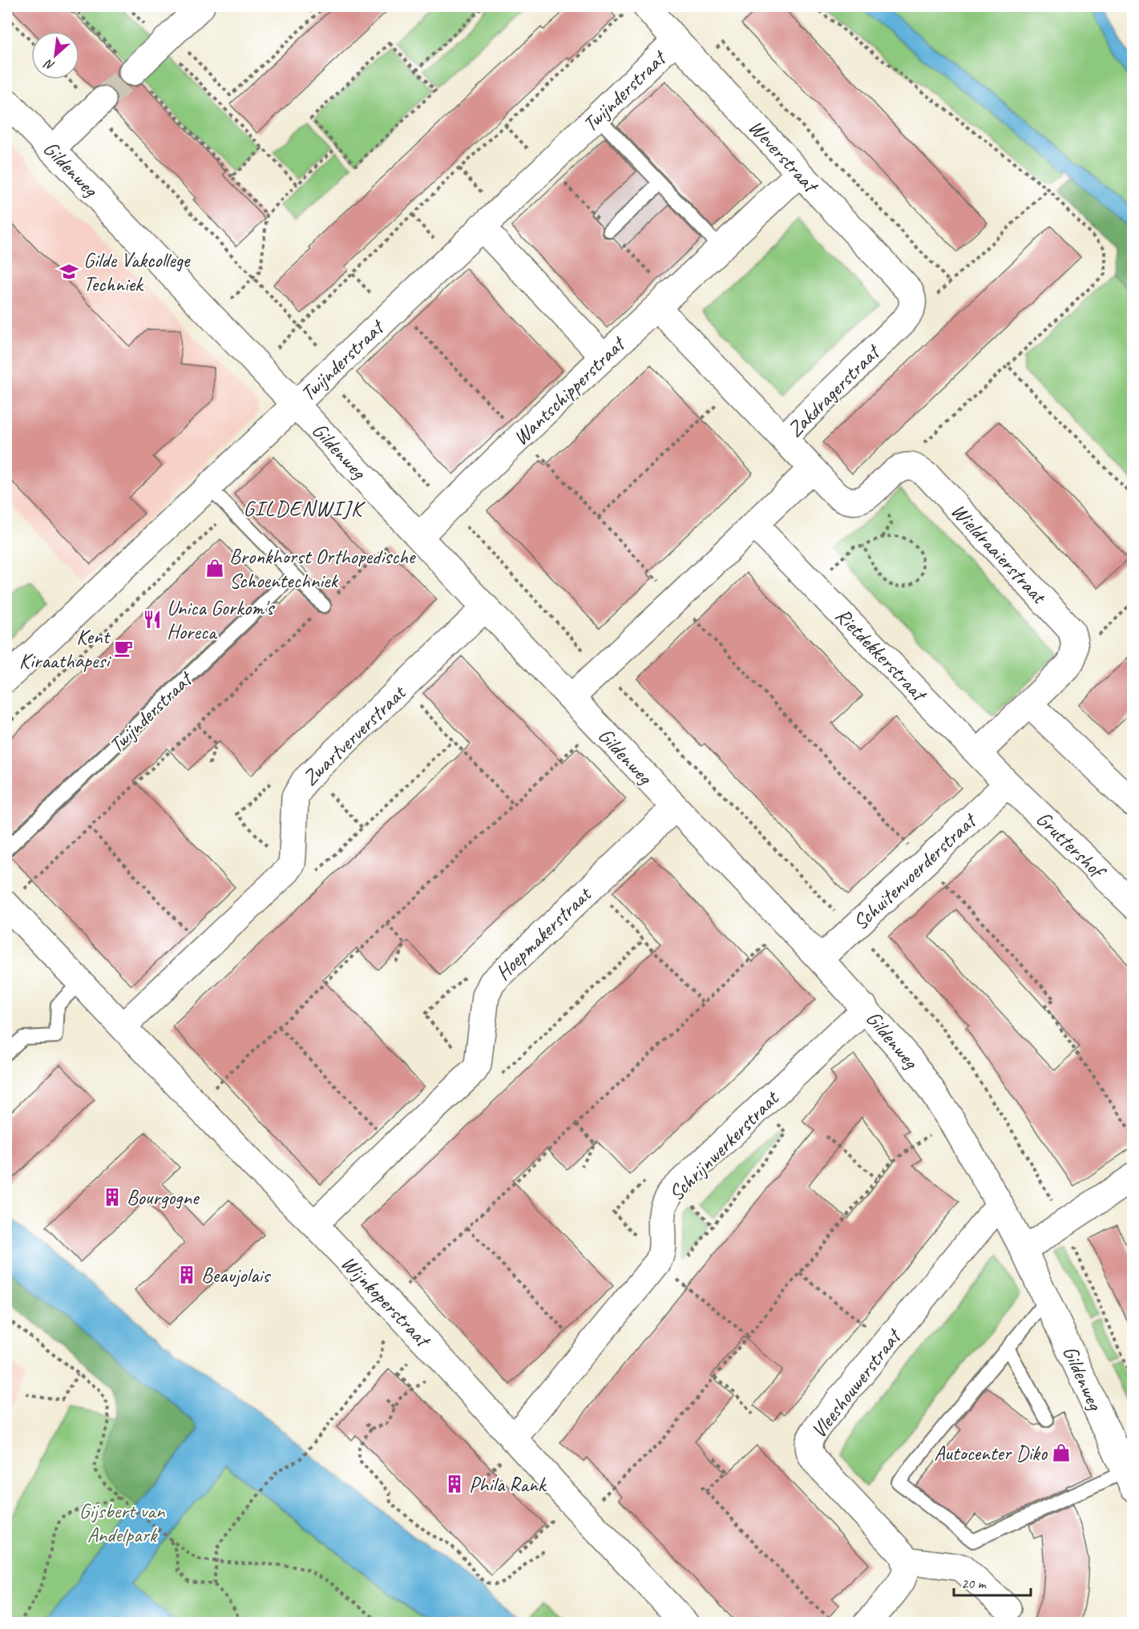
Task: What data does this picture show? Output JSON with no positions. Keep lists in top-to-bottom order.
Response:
{
  "streets": {
    "street": [
      "Twijnderstraat",
      "Weverstraat",
      "Gildenweg",
      "Wantschipperstraat",
      "Zakdragerstraat",
      "Wieldraaierstraat",
      "Rietdekkerstraat",
      "Zwartververstraat",
      "Gruttershof",
      "Schuitenvoerderstraat",
      "Hoepmakerstraat",
      "Schrijnwerkerstraat",
      "Wijnkoperstraat",
      "Vleeshouwerstraat"
    ]
  },
  "crossings": [
    ["Twijnderstraat", "Weverstraat"],
    ["Twijnderstraat", "Gildenweg"],
    ["Weverstraat", "Wantschipperstraat"],
    ["Weverstraat", "Zakdragerstraat"],
    ["Gildenweg", "Wantschipperstraat"],
    ["Gildenweg", "Zakdragerstraat"],
    ["Gildenweg", "Zwartververstraat"],
    ["Gildenweg", "Schuitenvoerderstraat"],
    ["Gildenweg", "Hoepmakerstraat"],
    ["Gildenweg", "Schrijnwerkerstraat"],
    ["Gildenweg", "Vleeshouwerstraat"],
    ["Zakdragerstraat", "Rietdekkerstraat"],
    ["Rietdekkerstraat", "Gruttershof"],
    ["Rietdekkerstraat", "Schuitenvoerderstraat"],
    ["Zwartververstraat", "Wijnkoperstraat"],
    ["Gruttershof", "Schuitenvoerderstraat"],
    ["Hoepmakerstraat", "Wijnkoperstraat"],
    ["Schrijnwerkerstraat", "Wijnkoperstraat"]
  ],
  "districts": ["GILDENWIJK"],
  "parks": ["Gijsbert van Andelpark"],
  "places": {
    "school or university": ["Gilde Vakcollege Techniek"],
    "shop": ["Bronkhorst Orthopedische Schoentechniek", "Autocenter Diko"],
    "restaurant": ["Unica Gorkom's Horeca"],
    "cafe": ["Kent Kiraathapesi"],
    "building": ["Bourgogne", "Beaujolais", "Phila Rank"]
  },
  "scale_bar": "20 m",
  "north": "bottom left"
}
